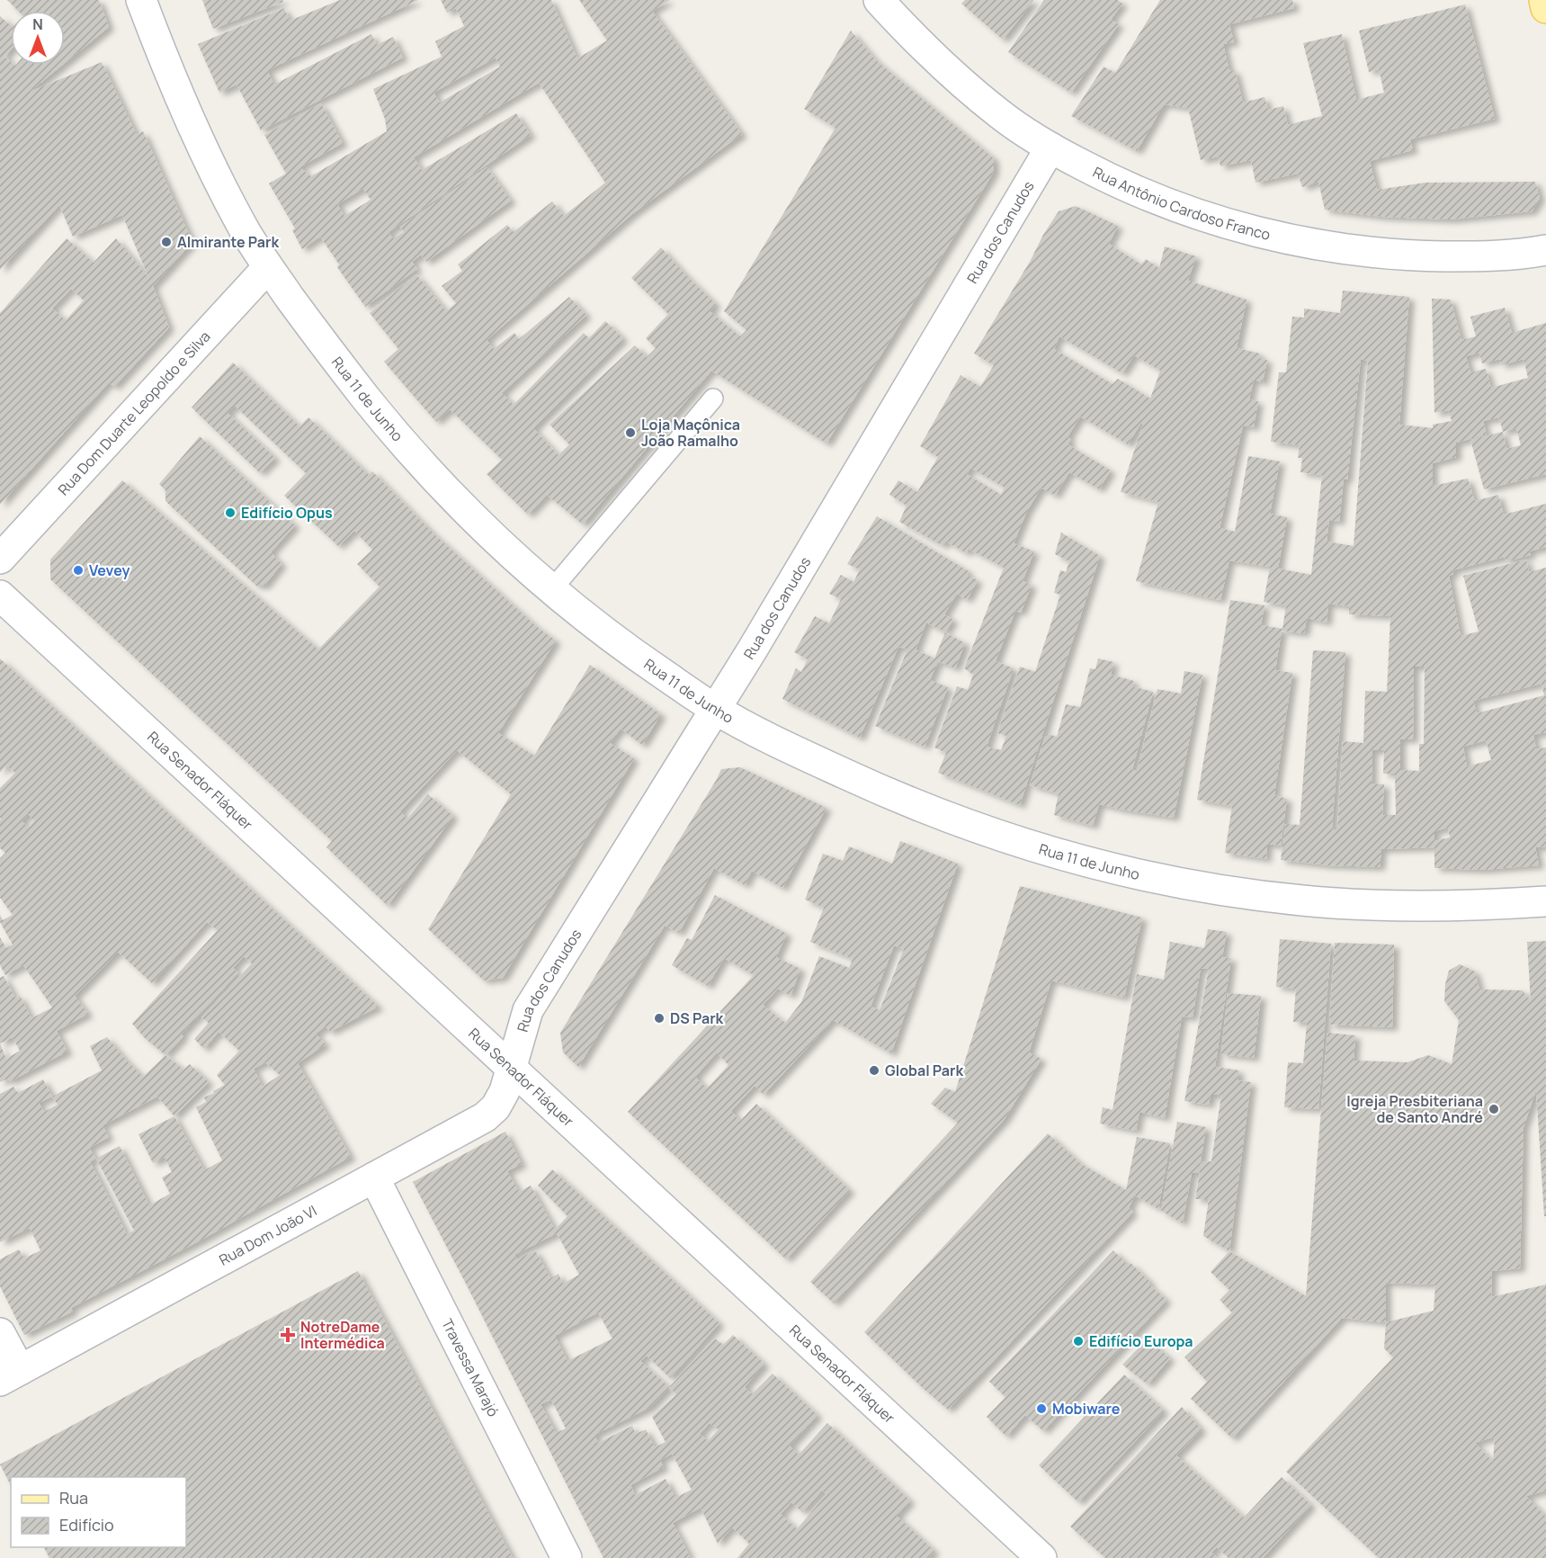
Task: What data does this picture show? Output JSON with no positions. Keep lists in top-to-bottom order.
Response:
{
  "streets": {
    "street": [
      "Rua Antônio Cardoso Franco",
      "Rua dos Canudos",
      "Rua 11 de Junho",
      "Rua Dom Duarte Leopoldo e Silva",
      "Rua Senador Fláquer",
      "Rua Dom João VI",
      "Travessa Marajó"
    ]
  },
  "crossings": [
    ["Rua Antônio Cardoso Franco", "Rua dos Canudos"],
    ["Rua dos Canudos", "Rua 11 de Junho"],
    ["Rua dos Canudos", "Rua Senador Fláquer"],
    ["Rua dos Canudos", "Rua Dom João VI"],
    ["Rua 11 de Junho", "Rua Dom Duarte Leopoldo e Silva"],
    ["Rua Senador Fláquer", "Rua Dom João VI"],
    ["Rua Dom João VI", "Travessa Marajó"]
  ],
  "places": {
    "other": [
      "Almirante Park",
      "Loja Maçônica João Ramalho",
      "Edifício Opus",
      "Vevey",
      "DS Park",
      "Global Park",
      "Igreja Presbiteriana de Santo André",
      "Edifício Europa",
      "Mobiware"
    ],
    "health": ["NotreDame Intermédica"]
  },
  "legend": ["Rua", "Edifício"],
  "north": "top"
}
